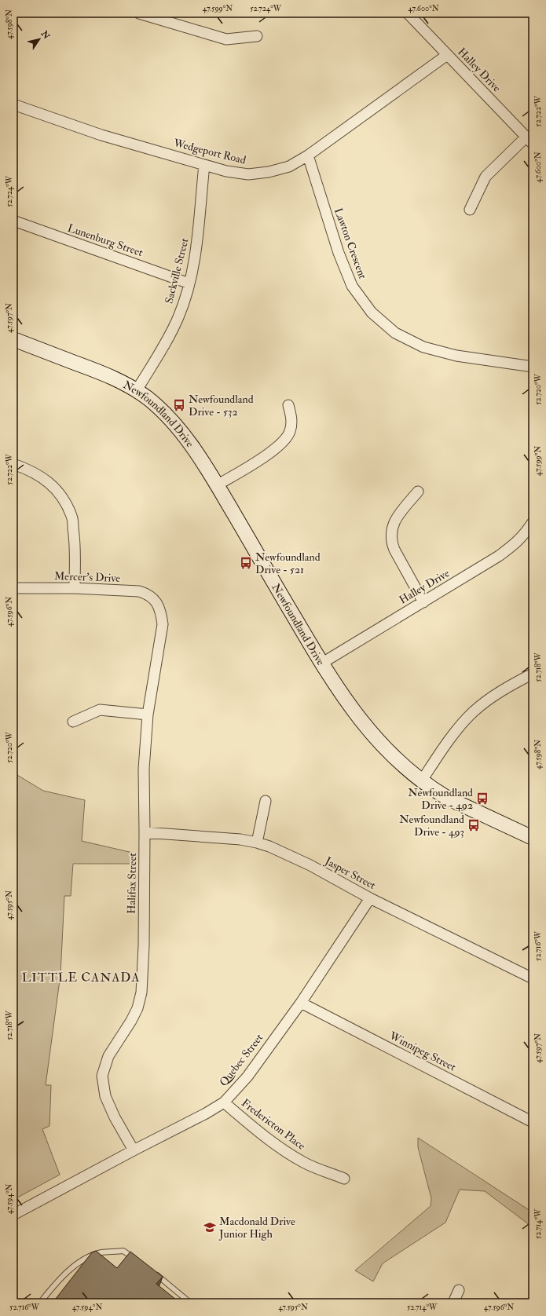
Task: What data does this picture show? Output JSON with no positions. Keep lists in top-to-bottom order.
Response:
{
  "streets": {
    "street": [
      "Halley Drive",
      "Wedgeport Road",
      "Lunenburg Street",
      "Lawton Crescent",
      "Sackville Street",
      "Newfoundland Drive",
      "Mercer's Drive",
      "Jasper Street",
      "Halifax Street",
      "Winnipeg Street",
      "Quebec Street",
      "Fredericton Place"
    ]
  },
  "crossings": [
    ["Halley Drive", "Wedgeport Road"],
    ["Halley Drive", "Newfoundland Drive"],
    ["Wedgeport Road", "Lawton Crescent"],
    ["Wedgeport Road", "Sackville Street"],
    ["Lunenburg Street", "Sackville Street"],
    ["Sackville Street", "Newfoundland Drive"],
    ["Mercer's Drive", "Halifax Street"],
    ["Jasper Street", "Halifax Street"],
    ["Jasper Street", "Quebec Street"],
    ["Halifax Street", "Quebec Street"],
    ["Winnipeg Street", "Quebec Street"],
    ["Quebec Street", "Fredericton Place"]
  ],
  "districts": ["LITTLE CANADA"],
  "places": {
    "bus stop": [
      "Newfoundland Drive - 532",
      "Newfoundland Drive - 521",
      "Newfoundland Drive - 492",
      "Newfoundland Drive - 493"
    ],
    "school or university": ["Macdonald Drive Junior High"]
  },
  "north": "top right",
  "coordinates": [
    "47.599°N",
    "52.724°W",
    "47.600°N",
    "47.598°N",
    "52.722°W",
    "47.597°N",
    "52.720°W",
    "47.596°N",
    "52.718°W",
    "47.595°N",
    "52.716°W",
    "47.594°N",
    "52.714°W"
  ]
}
